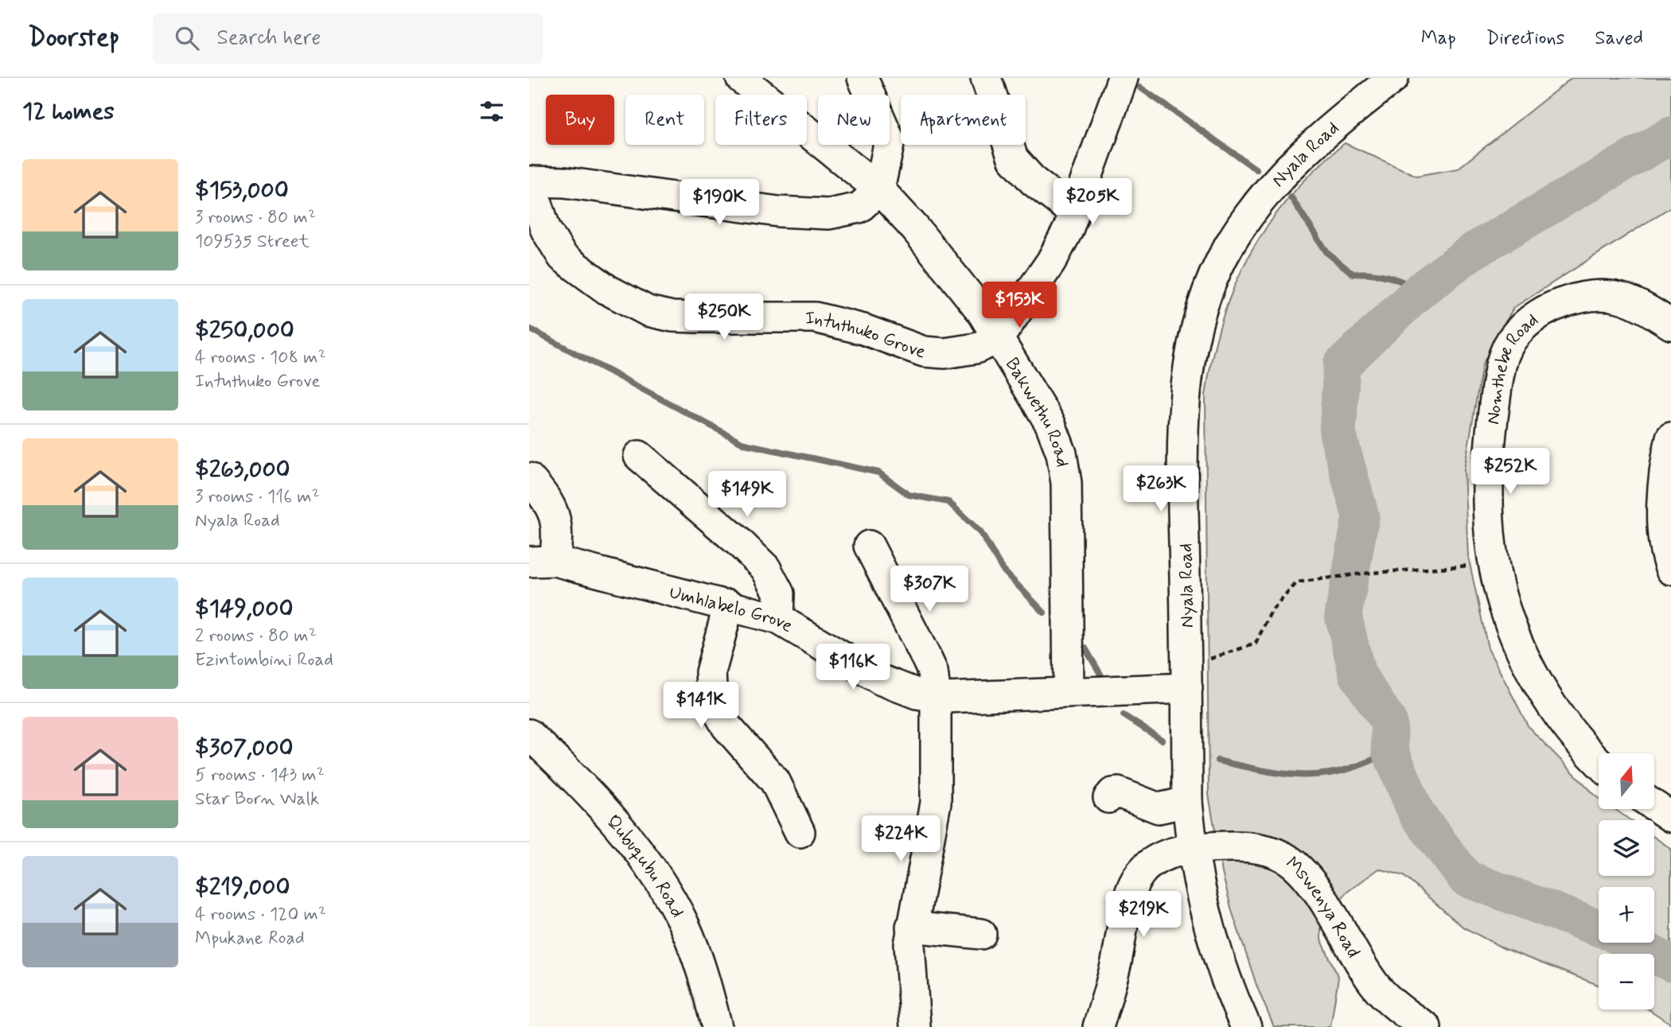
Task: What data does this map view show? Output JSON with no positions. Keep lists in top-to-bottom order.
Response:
{
  "streets": {
    "street": [
      "Nyala Road",
      "Intuthuko Grove",
      "Nomthebe Road",
      "Bakwethu Road",
      "Umhlabelo Grove",
      "Qubuqubu Road",
      "Mswenya Road"
    ]
  },
  "crossings": [
    ["Nyala Road", "Umhlabelo Grove"],
    ["Nyala Road", "Mswenya Road"],
    ["Intuthuko Grove", "Bakwethu Road"],
    ["Bakwethu Road", "Umhlabelo Grove"]
  ],
  "north": "top",
  "page": {
    "header": "Doorstep",
    "search": "Search here",
    "nav": ["Map", "Directions", "Saved"],
    "heading": "12 homes",
    "chip": [
      "Buy",
      "Rent",
      "Filters",
      "New",
      "Apartment"
    ],
    "list": [
      {
        "name": "$153,000",
        "note": "3 rooms · 80 m² · 109535 Street"
      },
      {
        "name": "$250,000",
        "note": "4 rooms · 108 m² · Intuthuko Grove"
      },
      {
        "name": "$263,000",
        "note": "3 rooms · 116 m² · Nyala Road"
      },
      {
        "name": "$149,000",
        "note": "2 rooms · 80 m² · Ezintombini Road"
      },
      {
        "name": "$307,000",
        "note": "5 rooms · 143 m² · Star Born Walk"
      },
      {
        "name": "$219,000",
        "note": "4 rooms · 120 m² · Mpukane Road"
      }
    ],
    "price": [
      "$205K",
      "$190K",
      "$153K",
      "$250K",
      "$252K",
      "$263K",
      "$149K",
      "$307K",
      "$116K",
      "$141K",
      "$224K",
      "$219K"
    ],
    "map_buttons": ["+", "−"]
  }
}
